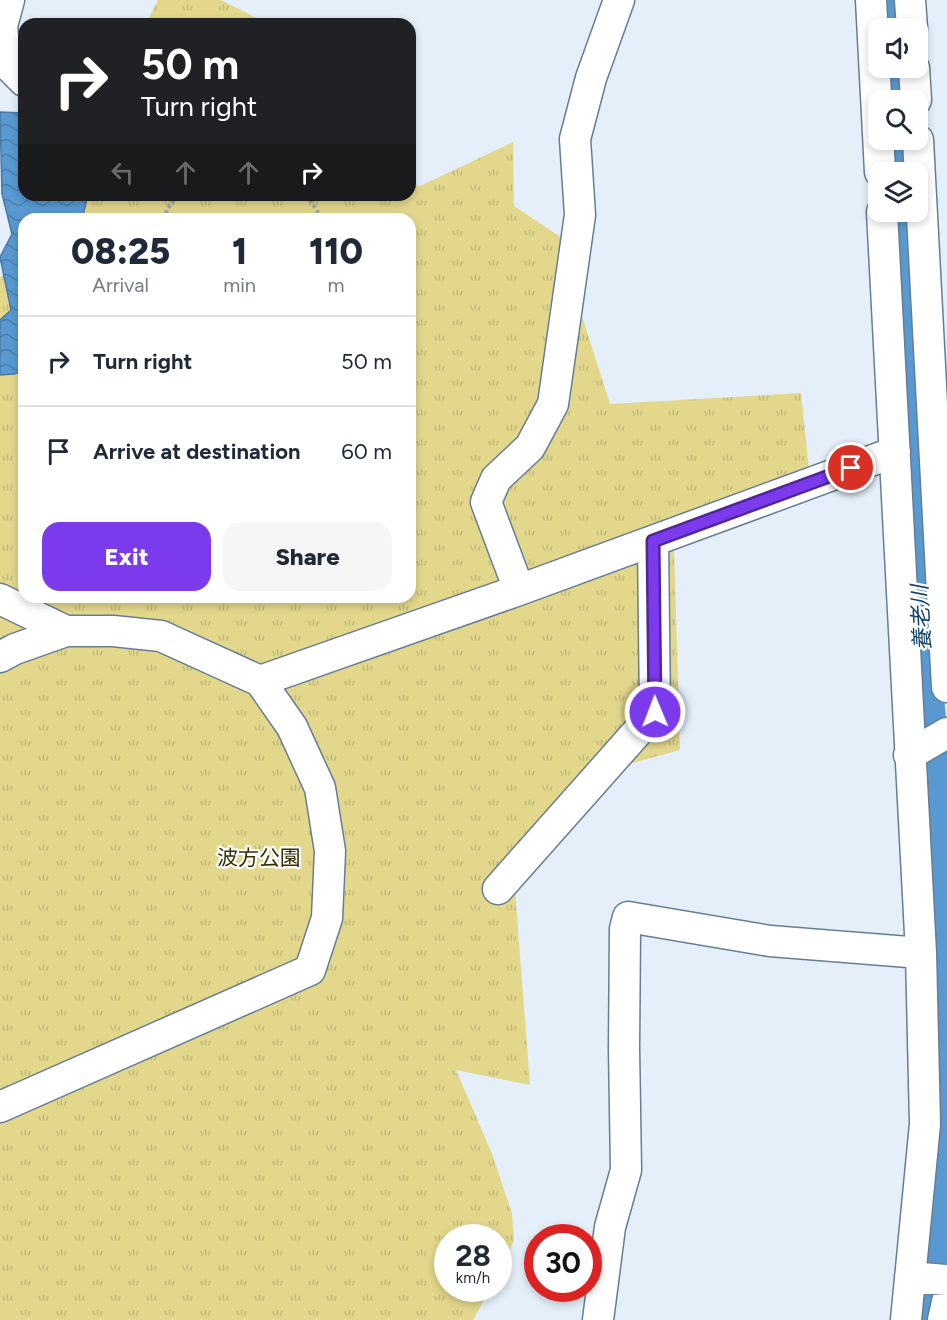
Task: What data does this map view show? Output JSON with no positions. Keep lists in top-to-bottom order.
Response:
{
  "water": ["養老川"],
  "parks": ["波方公園"],
  "page": {
    "turn": ["50 m", "Turn right"],
    "eta": [
      "08:25",
      "Arrival",
      "1",
      "min",
      "110",
      "m"
    ],
    "list": [
      {
        "name": "Turn right",
        "value": "50 m"
      },
      {
        "name": "Arrive at destination",
        "value": "60 m"
      }
    ],
    "buttons": ["Exit", "Share"],
    "speed": "28 km/h",
    "limit": "30"
  }
}
